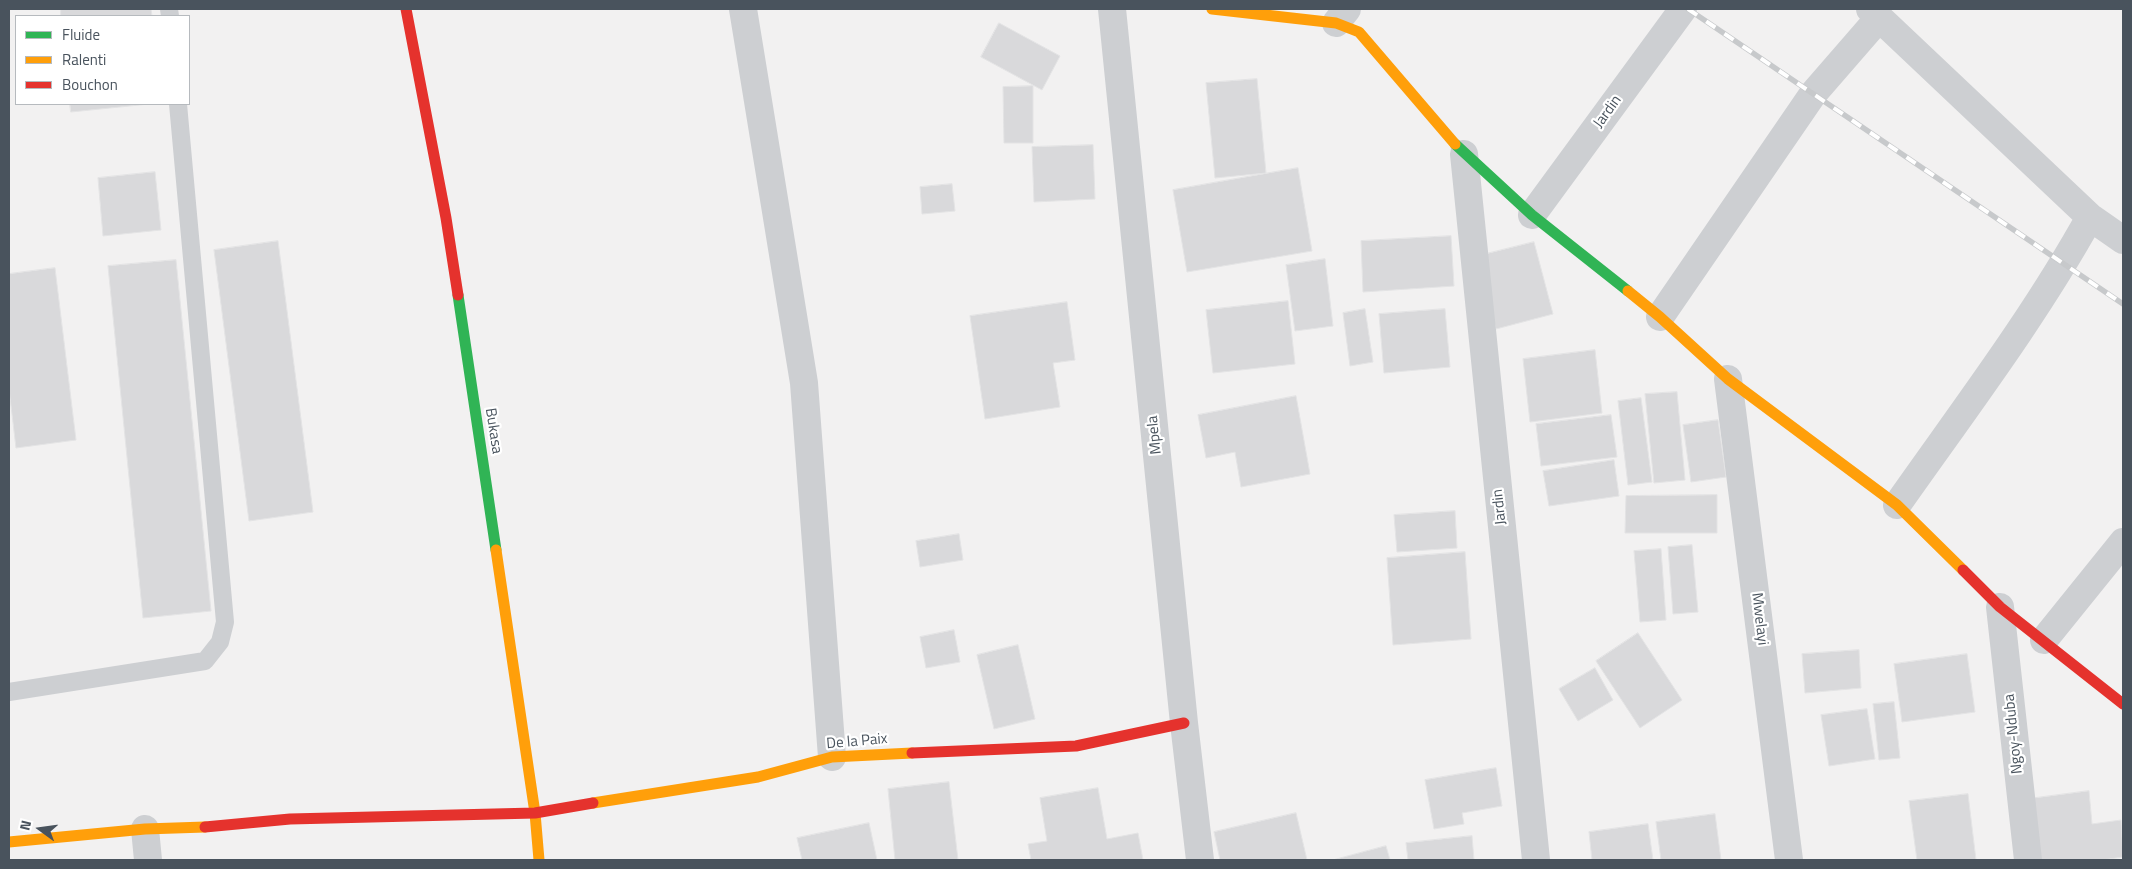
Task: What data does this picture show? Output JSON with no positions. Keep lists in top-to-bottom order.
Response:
{
  "streets": {
    "street": [
      "Jardin",
      "Bukasa",
      "Mpela",
      "Mwelayi",
      "Ngoy-Nduba",
      "De la Paix"
    ]
  },
  "crossings": [
    ["Bukasa", "De la Paix"],
    ["Mpela", "De la Paix"]
  ],
  "legend": ["Fluide", "Ralenti", "Bouchon"],
  "north": "left"
}
